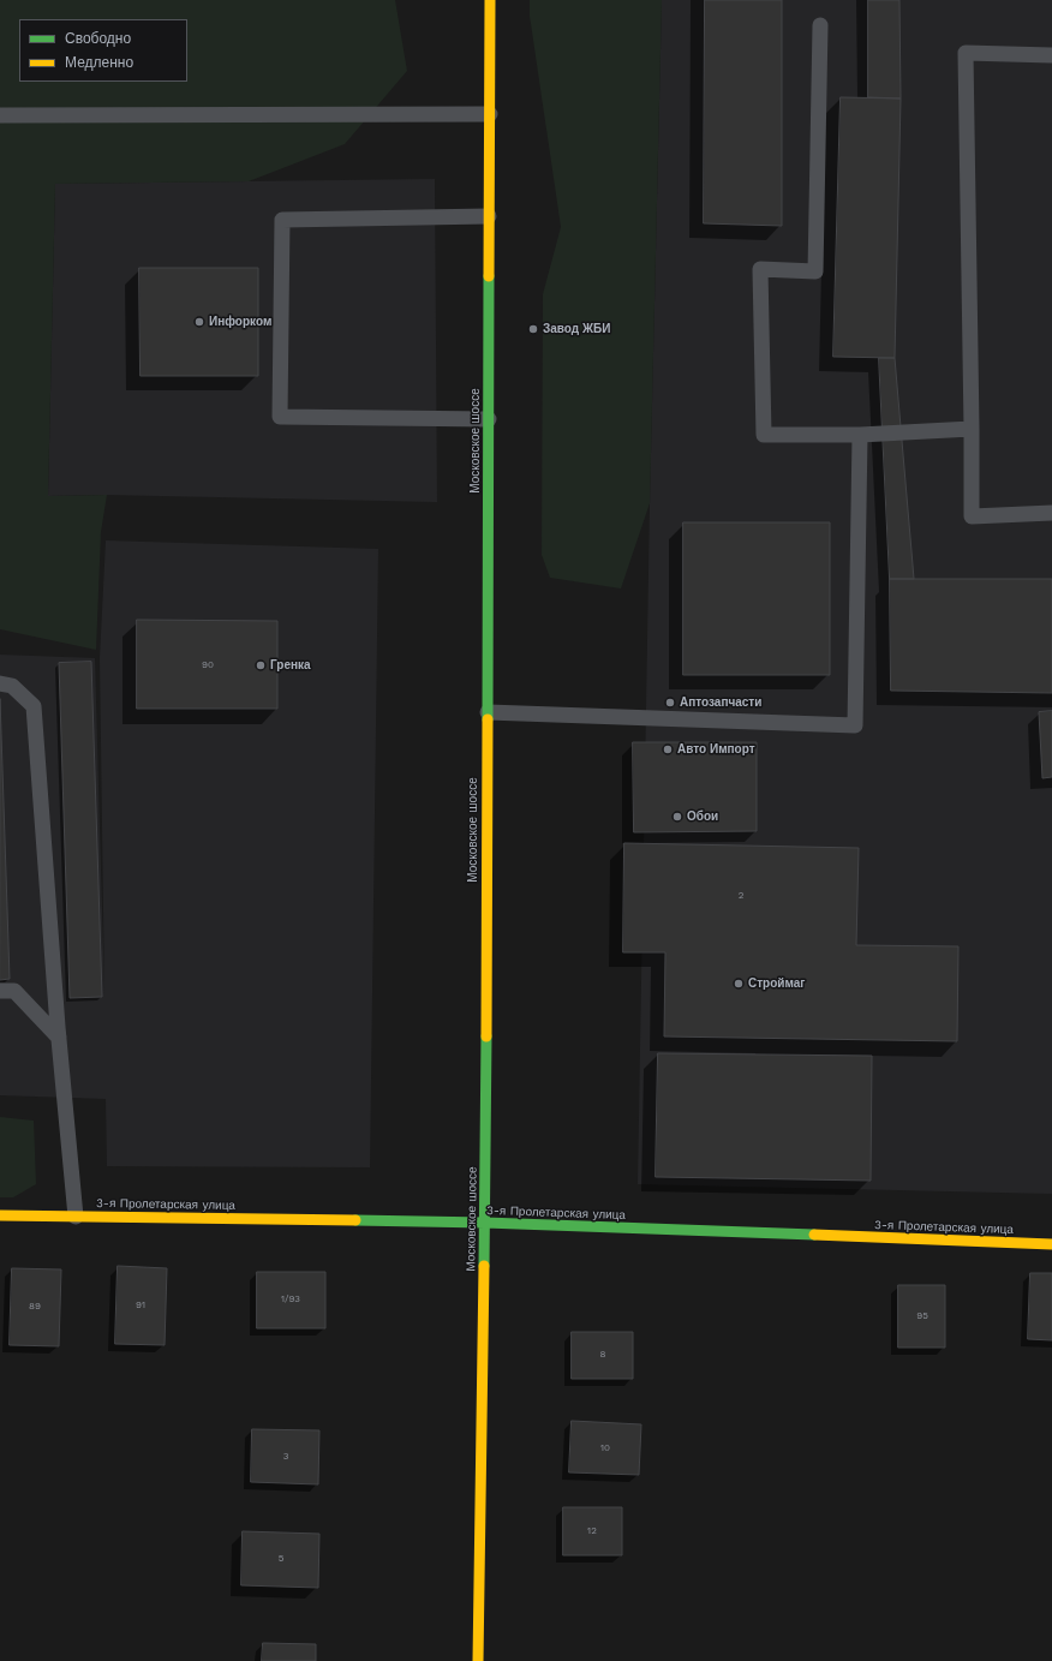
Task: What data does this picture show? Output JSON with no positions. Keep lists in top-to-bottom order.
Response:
{
  "streets": {
    "main road": ["Московское шоссе", "3-я Пролетарская улица"]
  },
  "crossings": [
    ["Московское шоссе", "3-я Пролетарская улица"]
  ],
  "places": [
    "Инфорком",
    "Завод ЖБИ",
    "Гренка",
    "Аптозапчасти",
    "Авто Импорт",
    "Обои",
    "Строймаг"
  ],
  "house_numbers": [
    "90",
    "2",
    "1/93",
    "91",
    "89",
    "95",
    "8",
    "10",
    "3",
    "12",
    "5"
  ],
  "legend": ["Свободно", "Медленно"]
}
